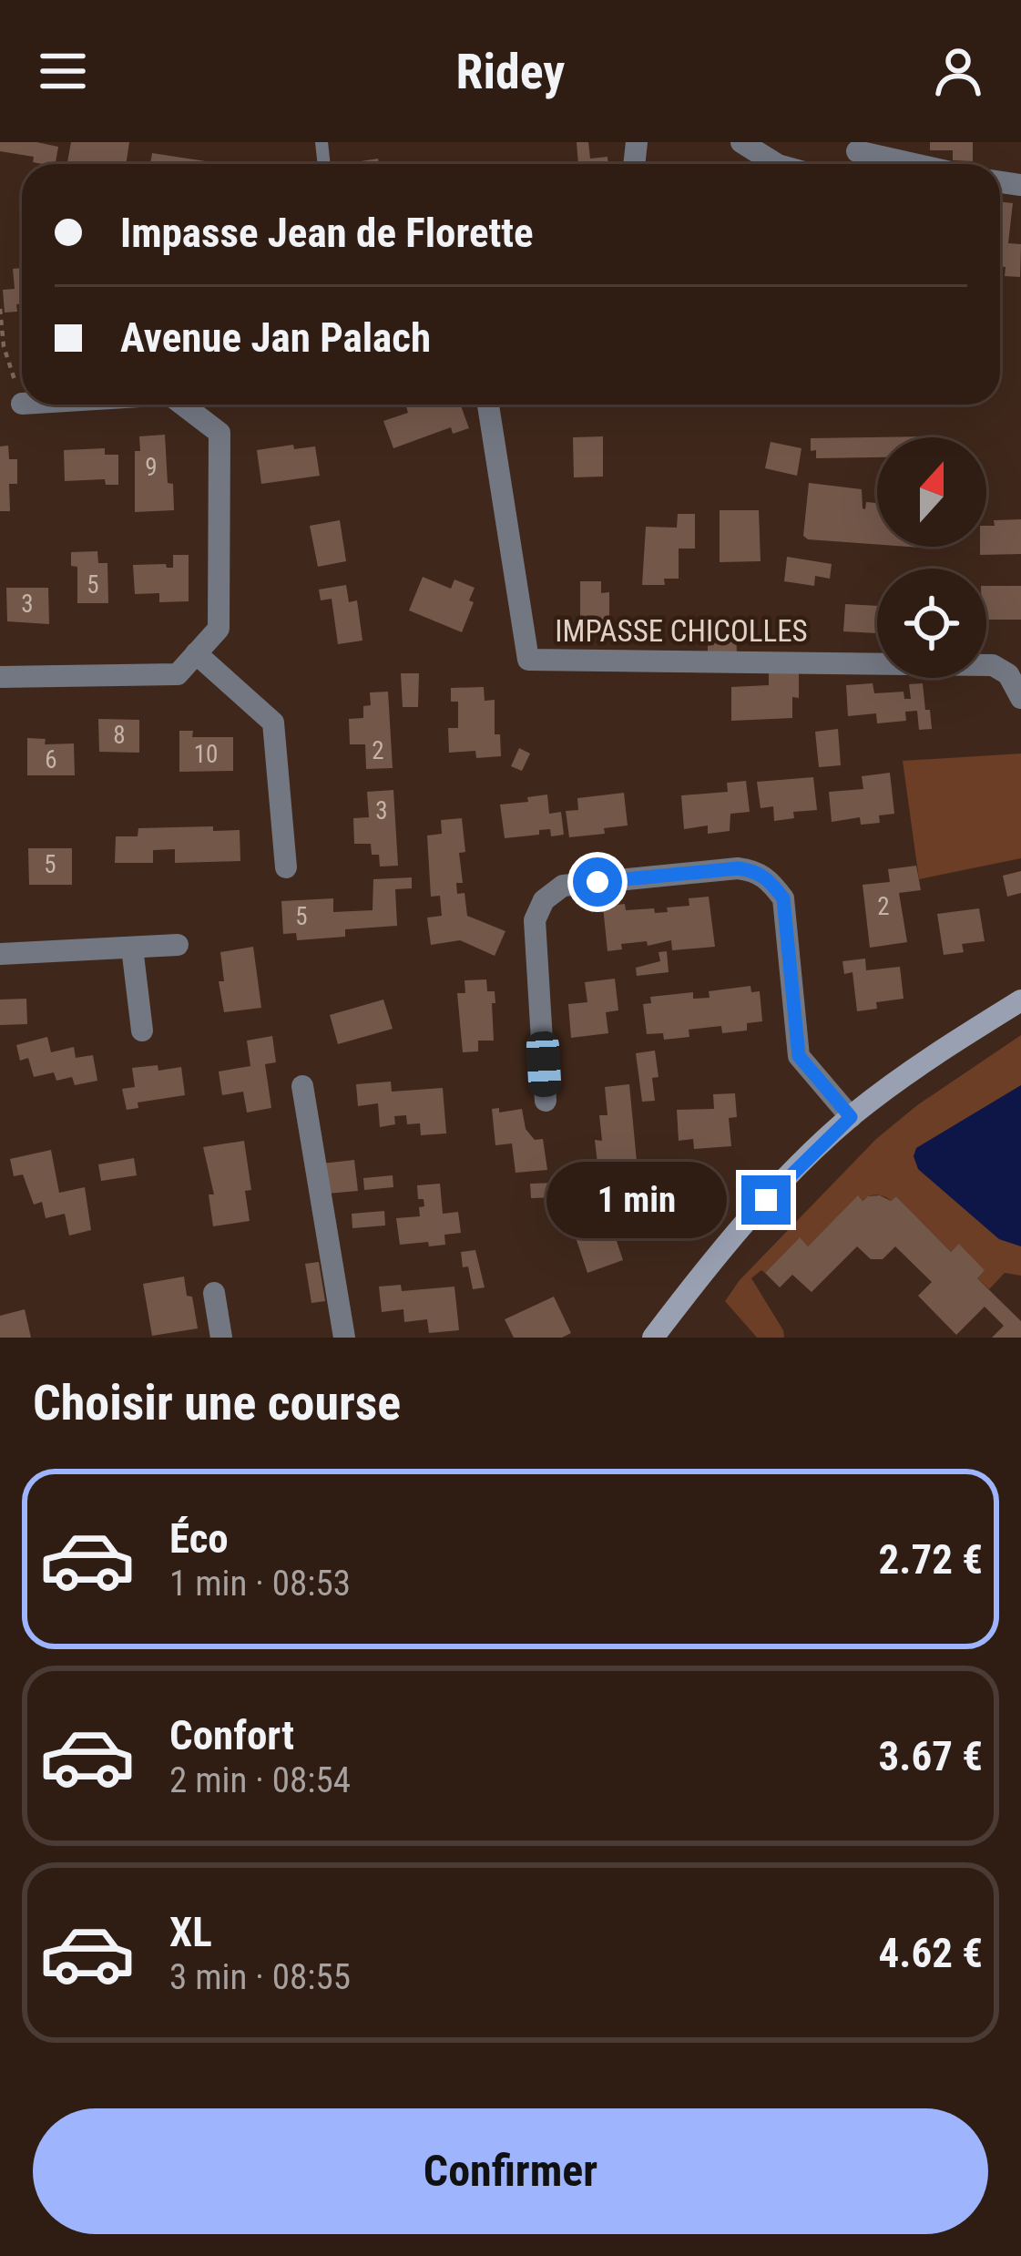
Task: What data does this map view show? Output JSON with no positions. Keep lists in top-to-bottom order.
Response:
{
  "streets": {
    "street": ["IMPASSE CHICOLLES"]
  },
  "house_numbers": [
    "9",
    "5",
    "3",
    "8",
    "2",
    "10",
    "6",
    "3",
    "5",
    "2",
    "5"
  ],
  "north": "top",
  "page": {
    "header": "Ridey",
    "banner": ["Impasse Jean de Florette", "Avenue Jan Palach"],
    "bubble": "1 min",
    "heading": "Choisir une course",
    "list": [
      {
        "name": "Éco",
        "note": "1 min · 08:53",
        "value": "2.72 €"
      },
      {
        "name": "Confort",
        "note": "2 min · 08:54",
        "value": "3.67 €"
      },
      {
        "name": "XL",
        "note": "3 min · 08:55",
        "value": "4.62 €"
      }
    ],
    "buttons": "Confirmer"
  }
}
